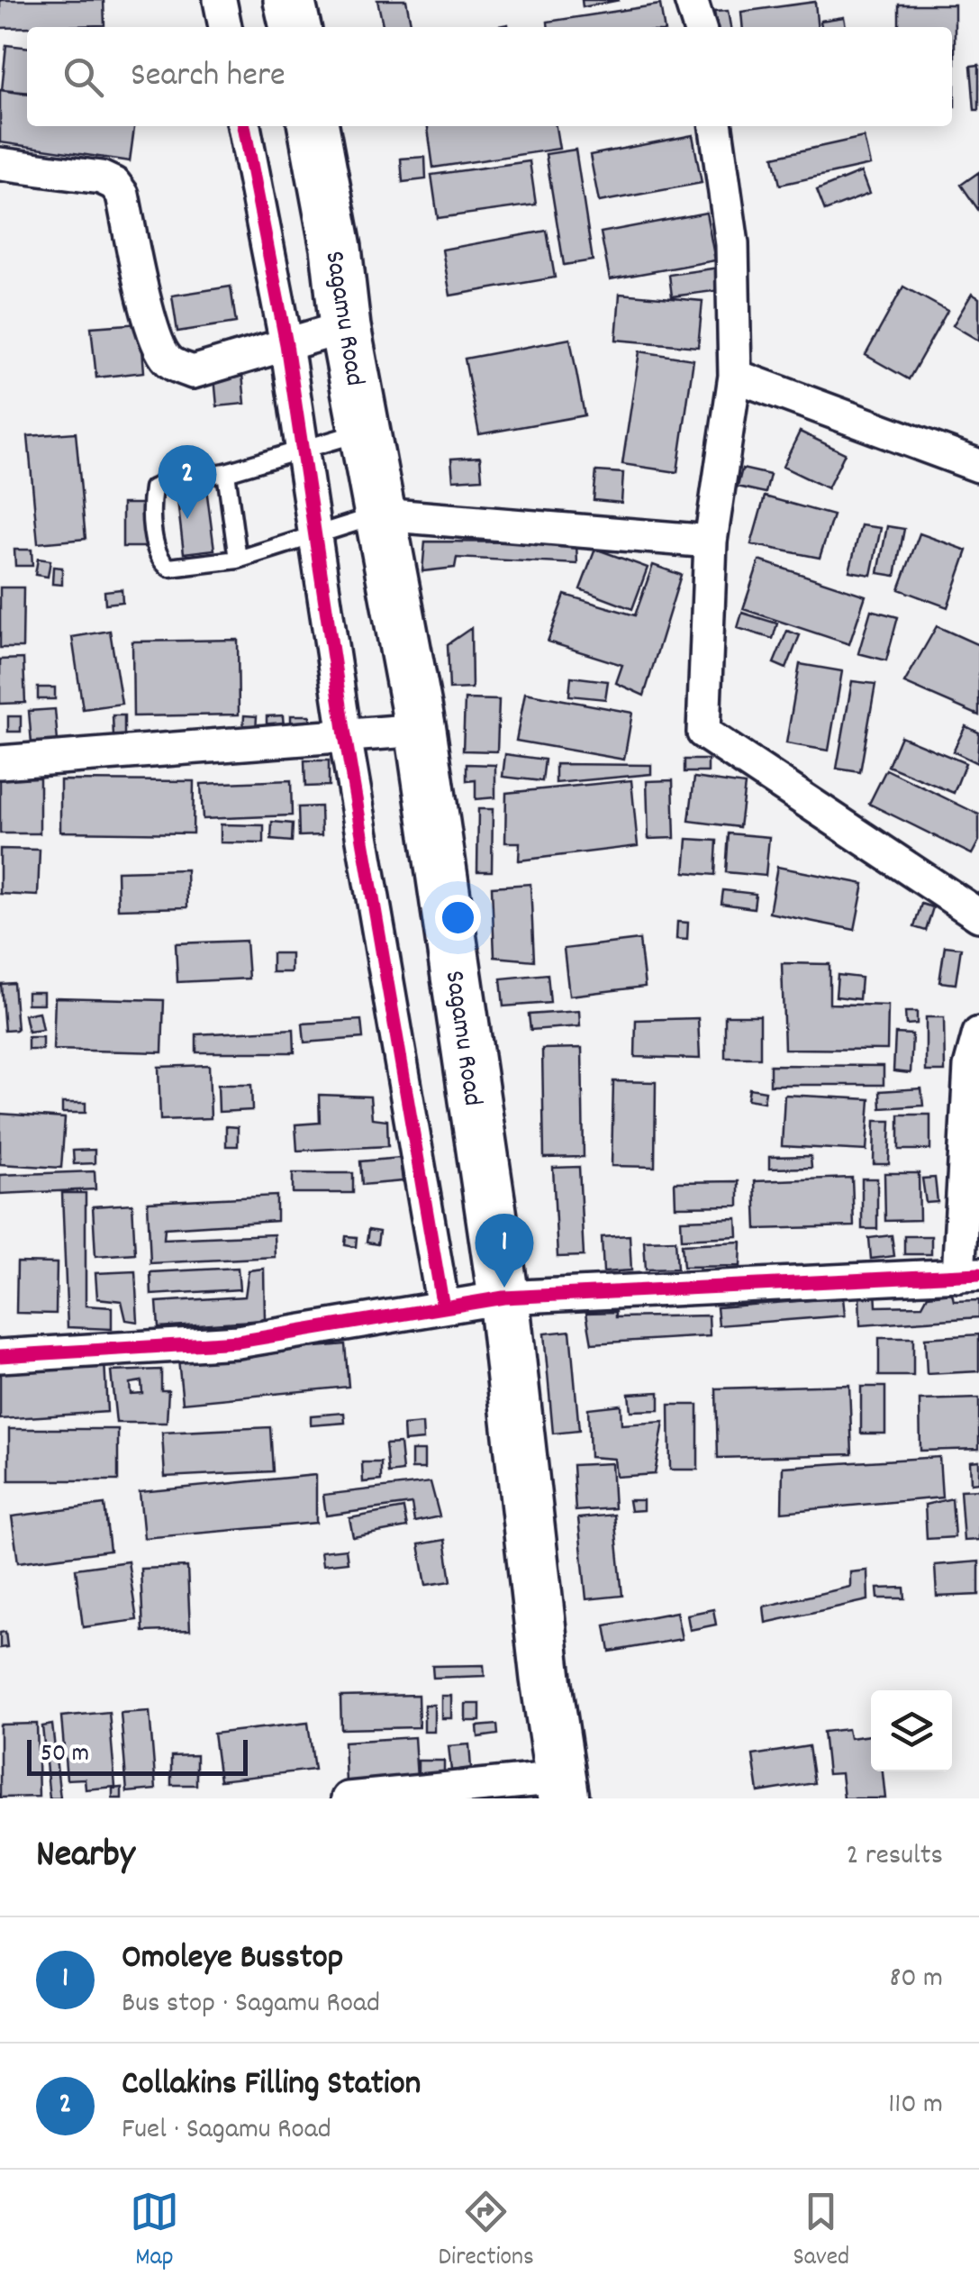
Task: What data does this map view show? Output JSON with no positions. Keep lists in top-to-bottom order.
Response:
{
  "streets": {
    "highway": ["Sagamu Road"]
  },
  "scale_bar": "50 m",
  "page": {
    "search": "Search here",
    "pins": ["2", "1"],
    "scale": "50 m",
    "heading": ["Nearby", "2 results"],
    "list": [
      {
        "mark": "1",
        "name": "Omoleye Busstop",
        "note": "Bus stop · Sagamu Road",
        "value": "80 m"
      },
      {
        "mark": "2",
        "name": "Collakins Filling Station",
        "note": "Fuel · Sagamu Road",
        "value": "110 m"
      }
    ],
    "nav": ["Map", "Directions", "Saved"]
  }
}
